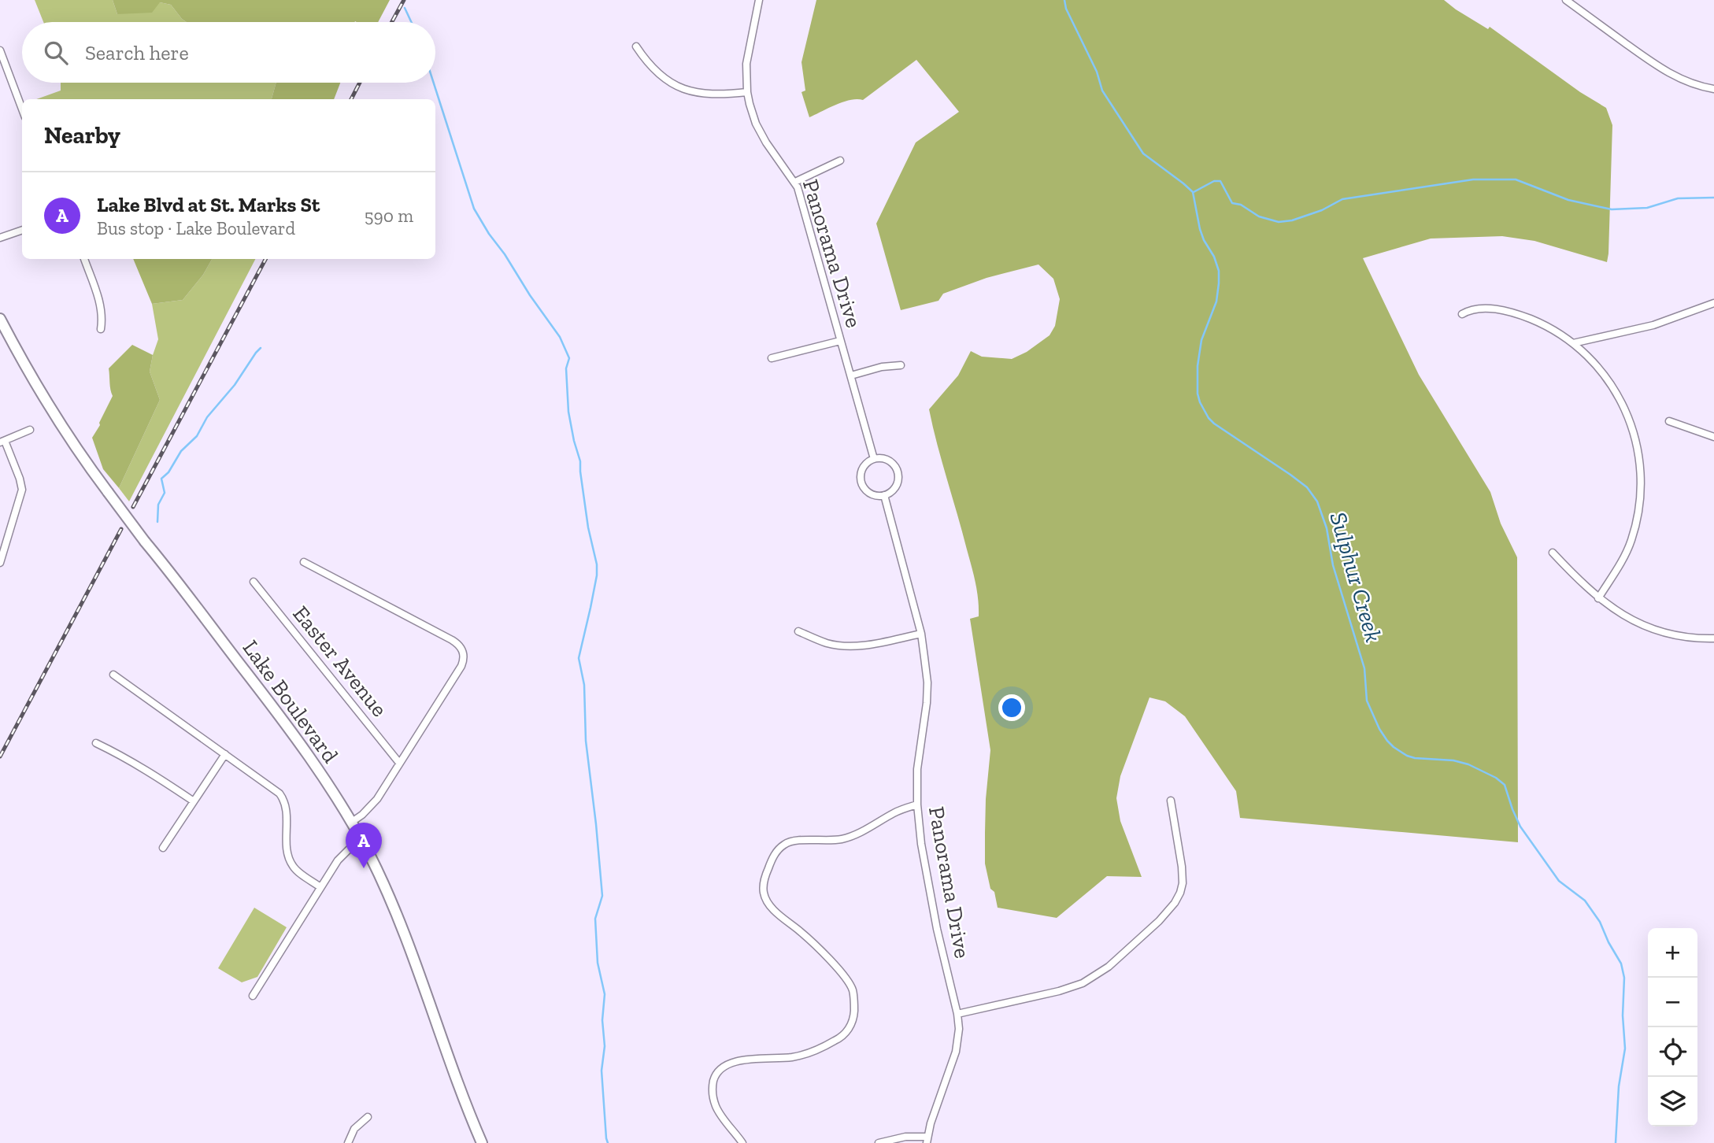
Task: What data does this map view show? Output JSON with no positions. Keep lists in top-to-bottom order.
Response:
{
  "streets": {
    "main road": ["Lake Boulevard"],
    "street": ["Panorama Drive", "Easter Avenue"]
  },
  "water": ["Sulphur Creek"],
  "page": {
    "search": "Search here",
    "heading": "Nearby",
    "list": [
      {
        "mark": "A",
        "name": "Lake Blvd at St. Marks St",
        "note": "Bus stop · Lake Boulevard",
        "value": "590 m"
      }
    ],
    "pins": "A",
    "map_buttons": ["+", "−"]
  }
}
